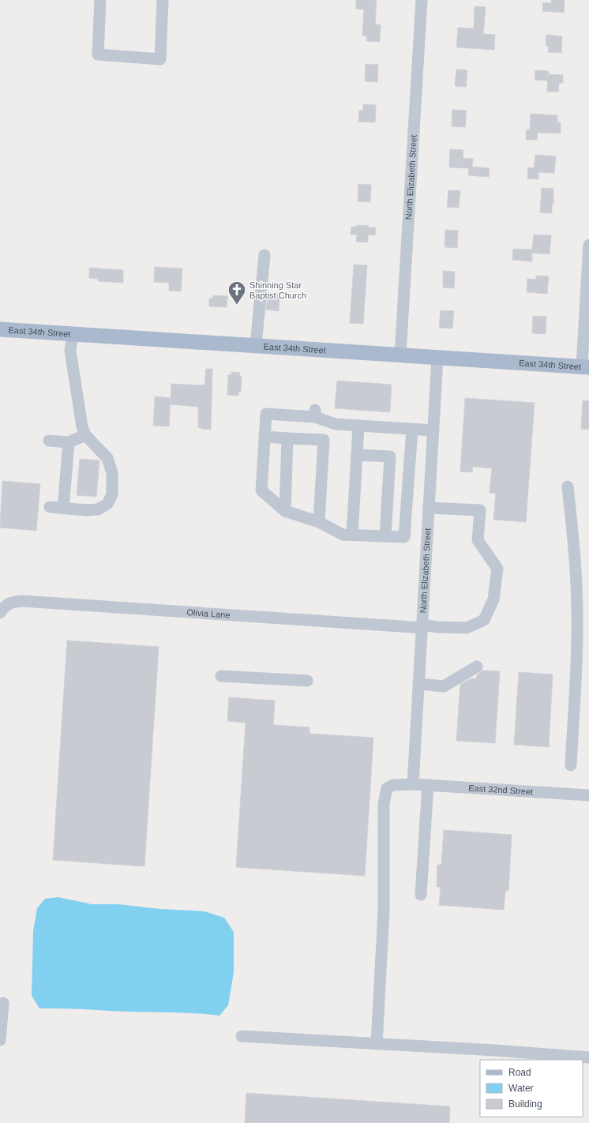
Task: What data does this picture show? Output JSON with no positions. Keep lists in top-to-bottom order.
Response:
{
  "streets": {
    "main road": ["East 34th Street"],
    "street": ["North Elizabeth Street", "Olivia Lane", "East 32nd Street"]
  },
  "crossings": [
    ["North Elizabeth Street", "East 34th Street"],
    ["North Elizabeth Street", "Olivia Lane"],
    ["North Elizabeth Street", "East 32nd Street"]
  ],
  "places": {
    "church": ["Shinning Star Baptist Church"]
  },
  "legend": ["Road", "Water", "Building"]
}
